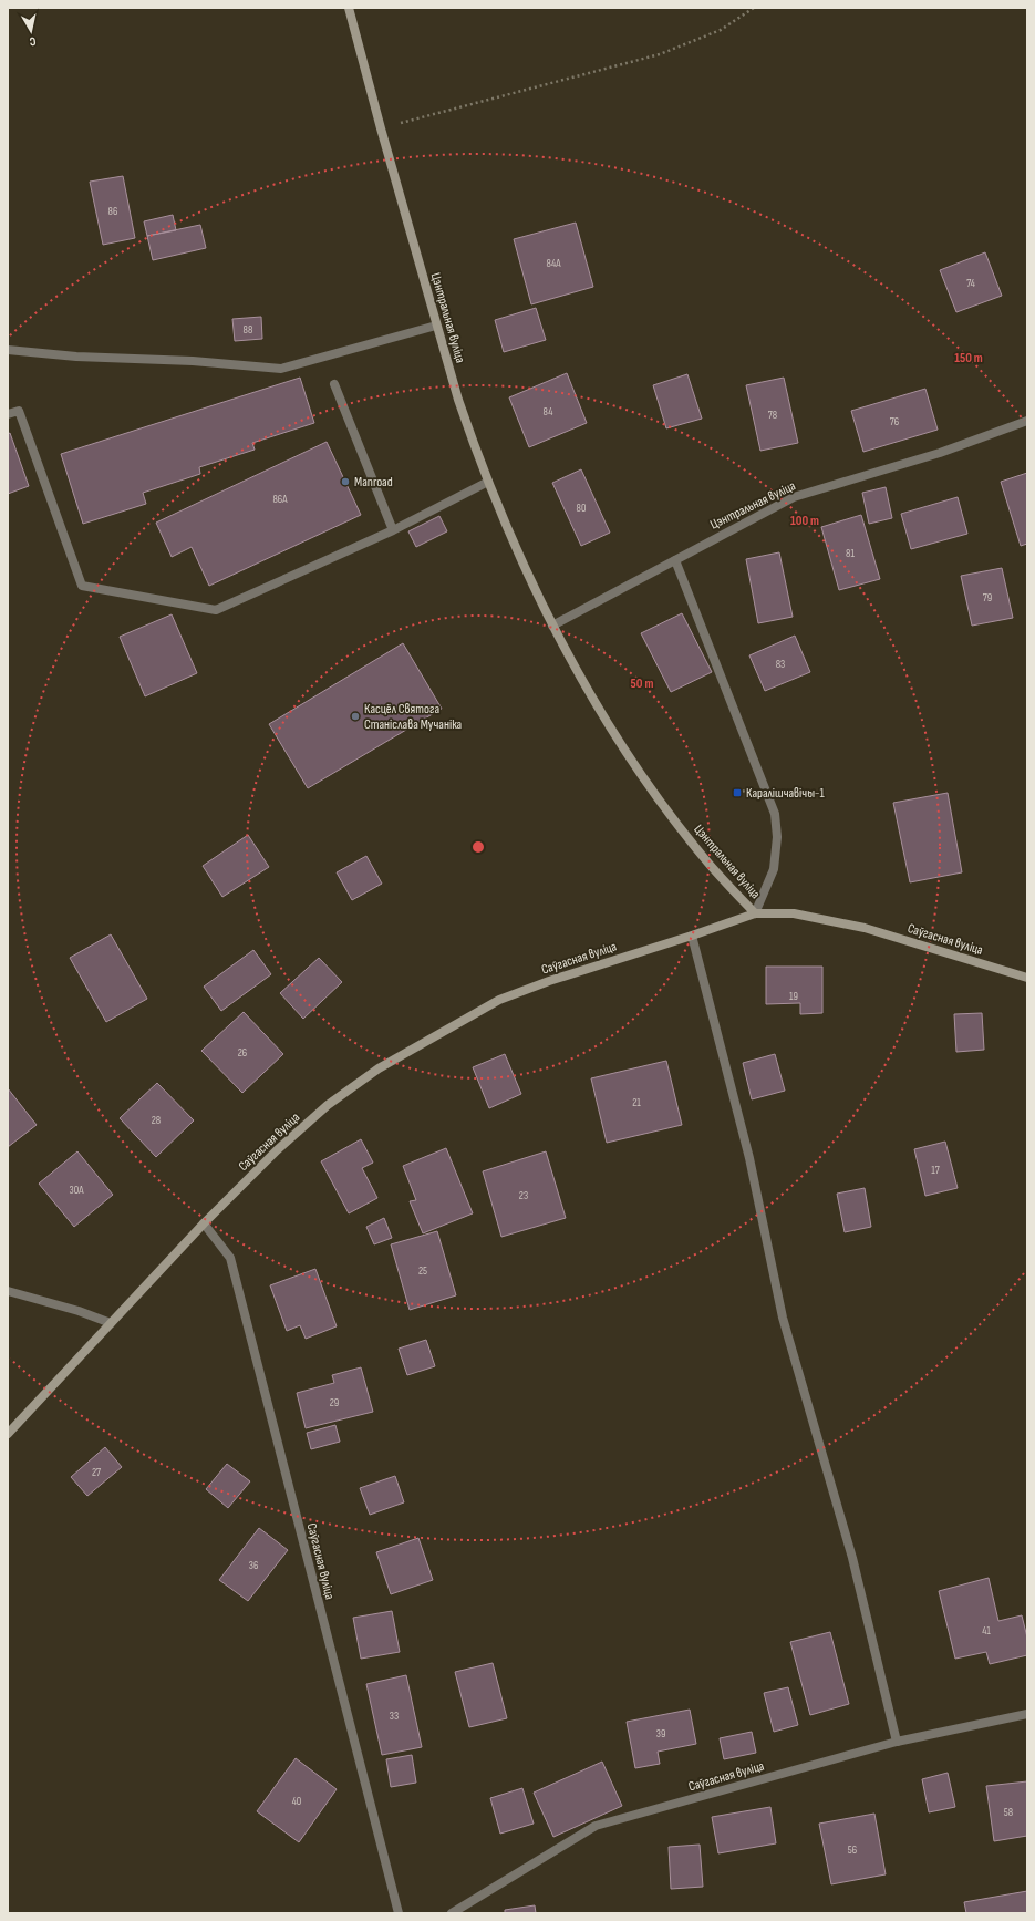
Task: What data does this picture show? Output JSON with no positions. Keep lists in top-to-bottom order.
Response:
{
  "streets": {
    "main road": ["Цэнтральная вуліца", "Саўгасная вуліца"]
  },
  "crossings": [
    ["Цэнтральная вуліца", "Саўгасная вуліца"]
  ],
  "places": {
    "other": ["Manroad", "Касцёл Святога Станіслава Мучаніка"],
    "transit": ["Каралішчавічы-1"]
  },
  "house_numbers": [
    "86",
    "84А",
    "74",
    "88",
    "84",
    "78",
    "76",
    "86А",
    "80",
    "81",
    "79",
    "83",
    "19",
    "26",
    "21",
    "28",
    "17",
    "30А",
    "23",
    "25",
    "29",
    "27",
    "36",
    "41",
    "33",
    "39",
    "40",
    "58",
    "56"
  ],
  "north": "bottom",
  "rings": ["150 m", "100 m", "50 m"]
}
